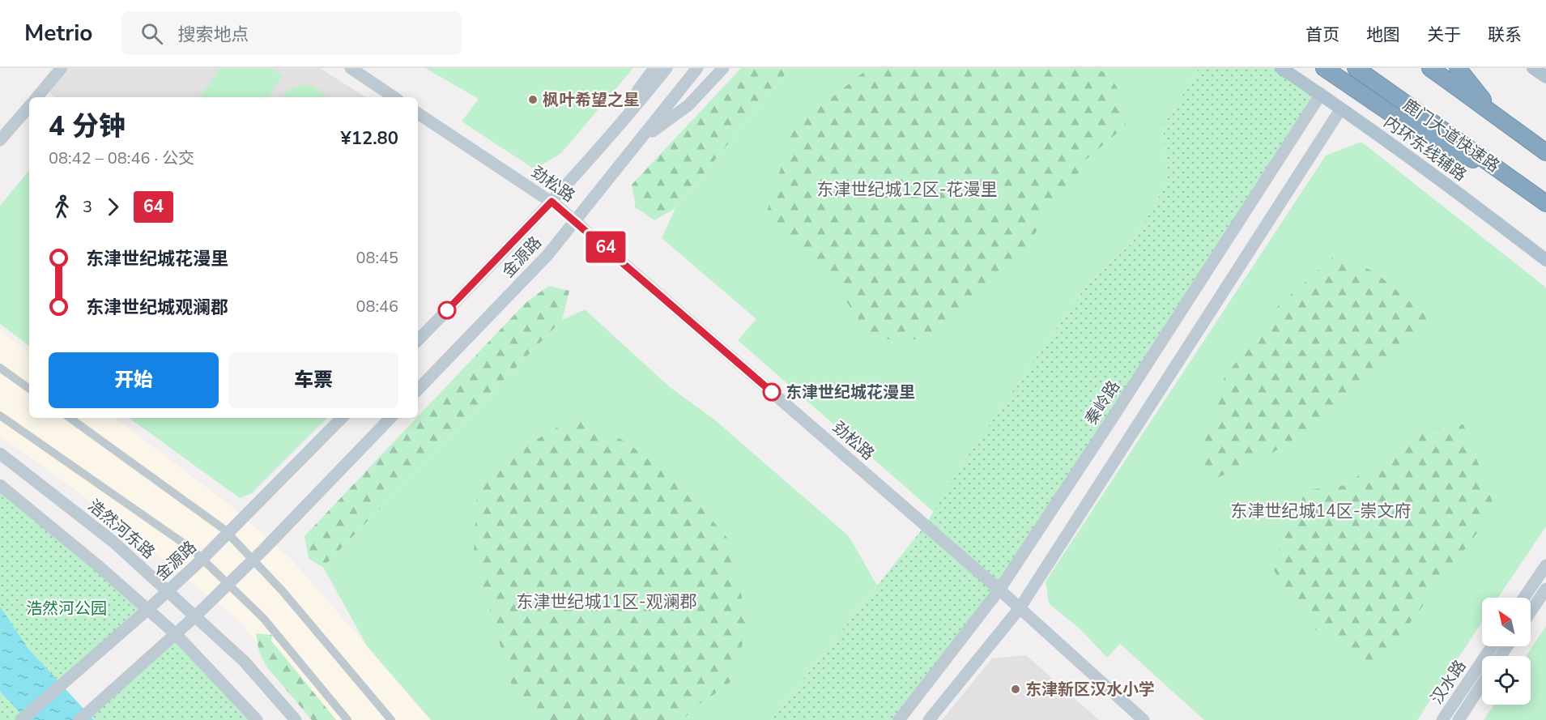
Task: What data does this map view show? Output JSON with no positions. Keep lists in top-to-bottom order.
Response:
{
  "streets": {
    "highway": ["鹿门大道快速路"],
    "main road": ["内环东线辅路"],
    "street": [
      "劲松路",
      "金源路",
      "秦岭路",
      "浩然河东路",
      "汉水路"
    ]
  },
  "crossings": [
    ["内环东线辅路", "秦岭路"],
    ["劲松路", "金源路"],
    ["劲松路", "秦岭路"],
    ["金源路", "浩然河东路"]
  ],
  "districts": ["东津世纪城12区-花漫里", "东津世纪城14区-崇文府", "东津世纪城11区-观澜郡"],
  "parks": ["浩然河公园"],
  "places": ["枫叶希望之星", "东津世纪城花漫里", "东津新区汉水小学"],
  "lines": ["bus line 64"],
  "north": "top left",
  "page": {
    "header": "Metrio",
    "search": "搜索地点",
    "nav": [
      "首页",
      "地图",
      "关于",
      "联系"
    ],
    "on_map": "64",
    "heading": ["4 分钟", "08:42 – 08:46 · 公交", "¥12.80"],
    "legs": ["3", "64"],
    "list": [
      {
        "name": "东津世纪城花漫里",
        "value": "08:45"
      },
      {
        "name": "东津世纪城观澜郡",
        "value": "08:46"
      }
    ],
    "buttons": ["开始", "车票"]
  }
}
